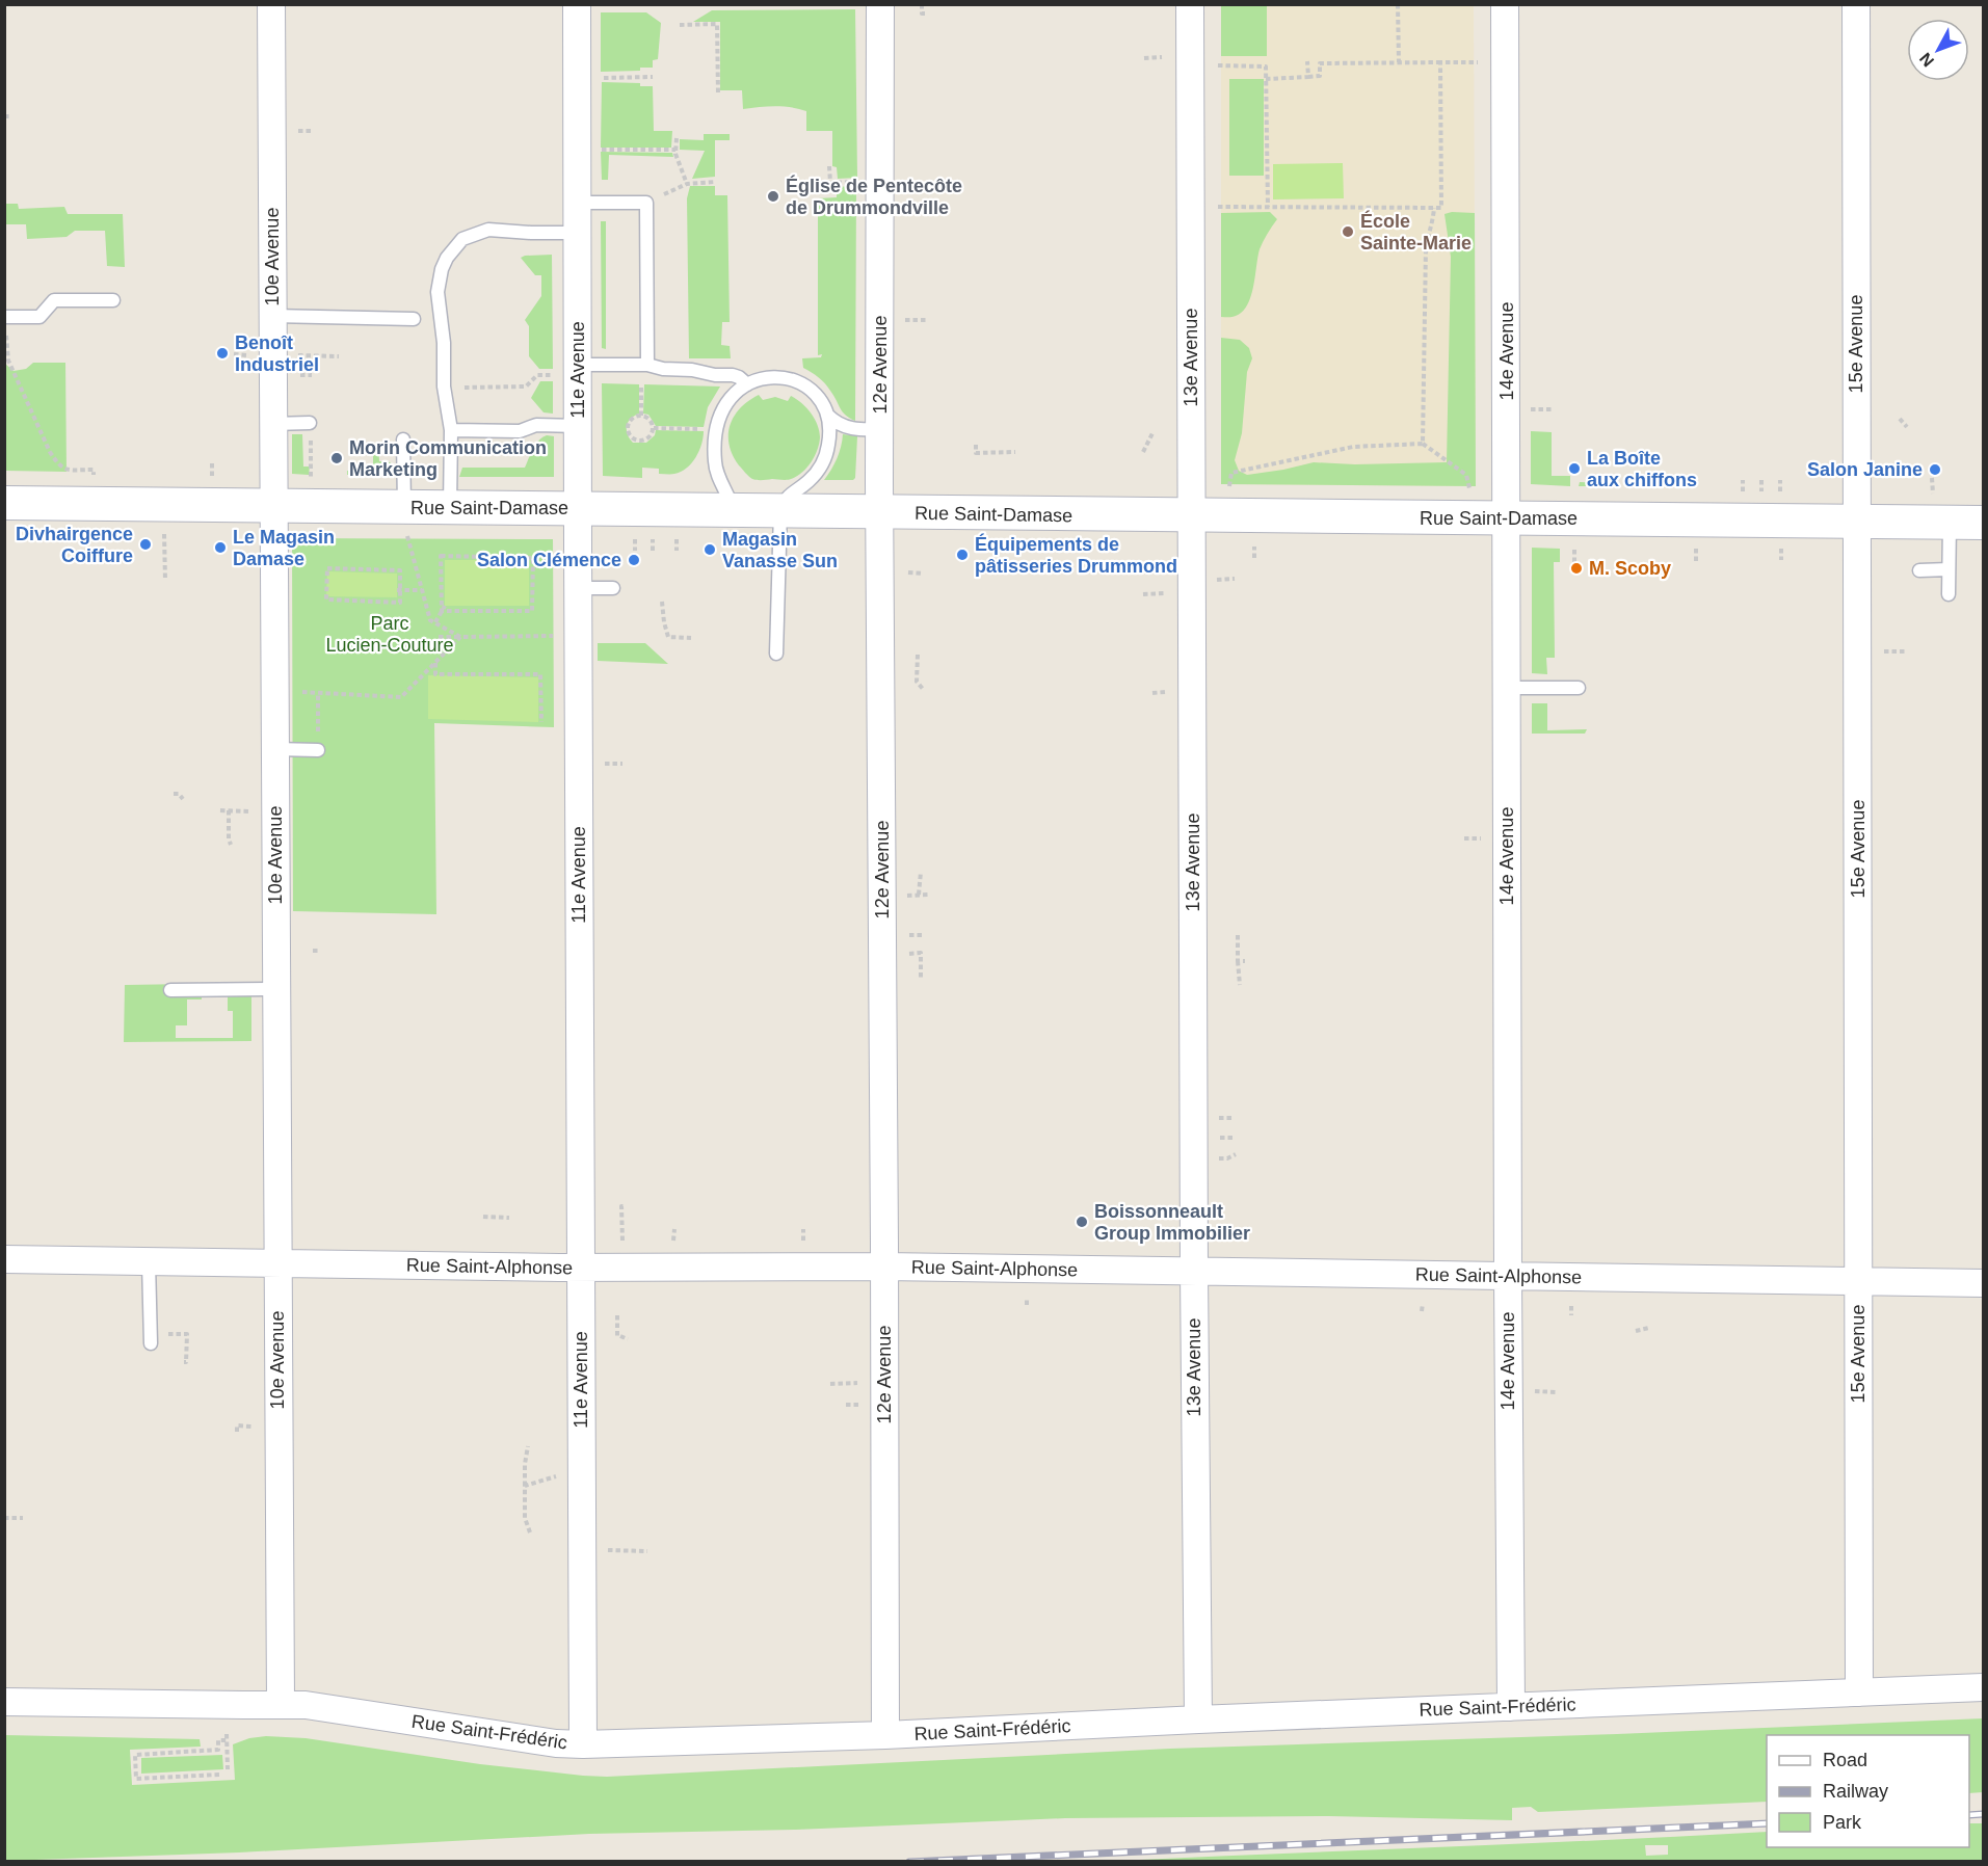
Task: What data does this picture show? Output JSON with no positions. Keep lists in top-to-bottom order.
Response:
{
  "streets": {
    "street": [
      "10e Avenue",
      "15e Avenue",
      "14e Avenue",
      "13e Avenue",
      "12e Avenue",
      "11e Avenue",
      "Rue Saint-Damase",
      "Rue Saint-Alphonse",
      "Rue Saint-Frédéric"
    ]
  },
  "crossings": [
    ["10e Avenue", "Rue Saint-Damase"],
    ["10e Avenue", "Rue Saint-Alphonse"],
    ["10e Avenue", "Rue Saint-Frédéric"],
    ["15e Avenue", "Rue Saint-Damase"],
    ["15e Avenue", "Rue Saint-Alphonse"],
    ["15e Avenue", "Rue Saint-Frédéric"],
    ["14e Avenue", "Rue Saint-Damase"],
    ["14e Avenue", "Rue Saint-Alphonse"],
    ["14e Avenue", "Rue Saint-Frédéric"],
    ["13e Avenue", "Rue Saint-Damase"],
    ["13e Avenue", "Rue Saint-Alphonse"],
    ["13e Avenue", "Rue Saint-Frédéric"],
    ["12e Avenue", "Rue Saint-Damase"],
    ["12e Avenue", "Rue Saint-Alphonse"],
    ["12e Avenue", "Rue Saint-Frédéric"],
    ["11e Avenue", "Rue Saint-Damase"],
    ["11e Avenue", "Rue Saint-Alphonse"],
    ["11e Avenue", "Rue Saint-Frédéric"]
  ],
  "parks": ["Parc Lucien-Couture"],
  "places": [
    "Église de Pentecôte de Drummondville",
    "École Sainte-Marie",
    "Benoît Industriel",
    "Morin Communication Marketing",
    "La Boîte aux chiffons",
    "Salon Janine",
    "Divhairgence Coiffure",
    "Le Magasin Damase",
    "Magasin Vanasse Sun",
    "Équipements de pâtisseries Drummond",
    "Salon Clémence",
    "M. Scoby",
    "Boissonneault Group Immobilier"
  ],
  "legend": ["Road", "Railway", "Park"],
  "north": "bottom left"
}
